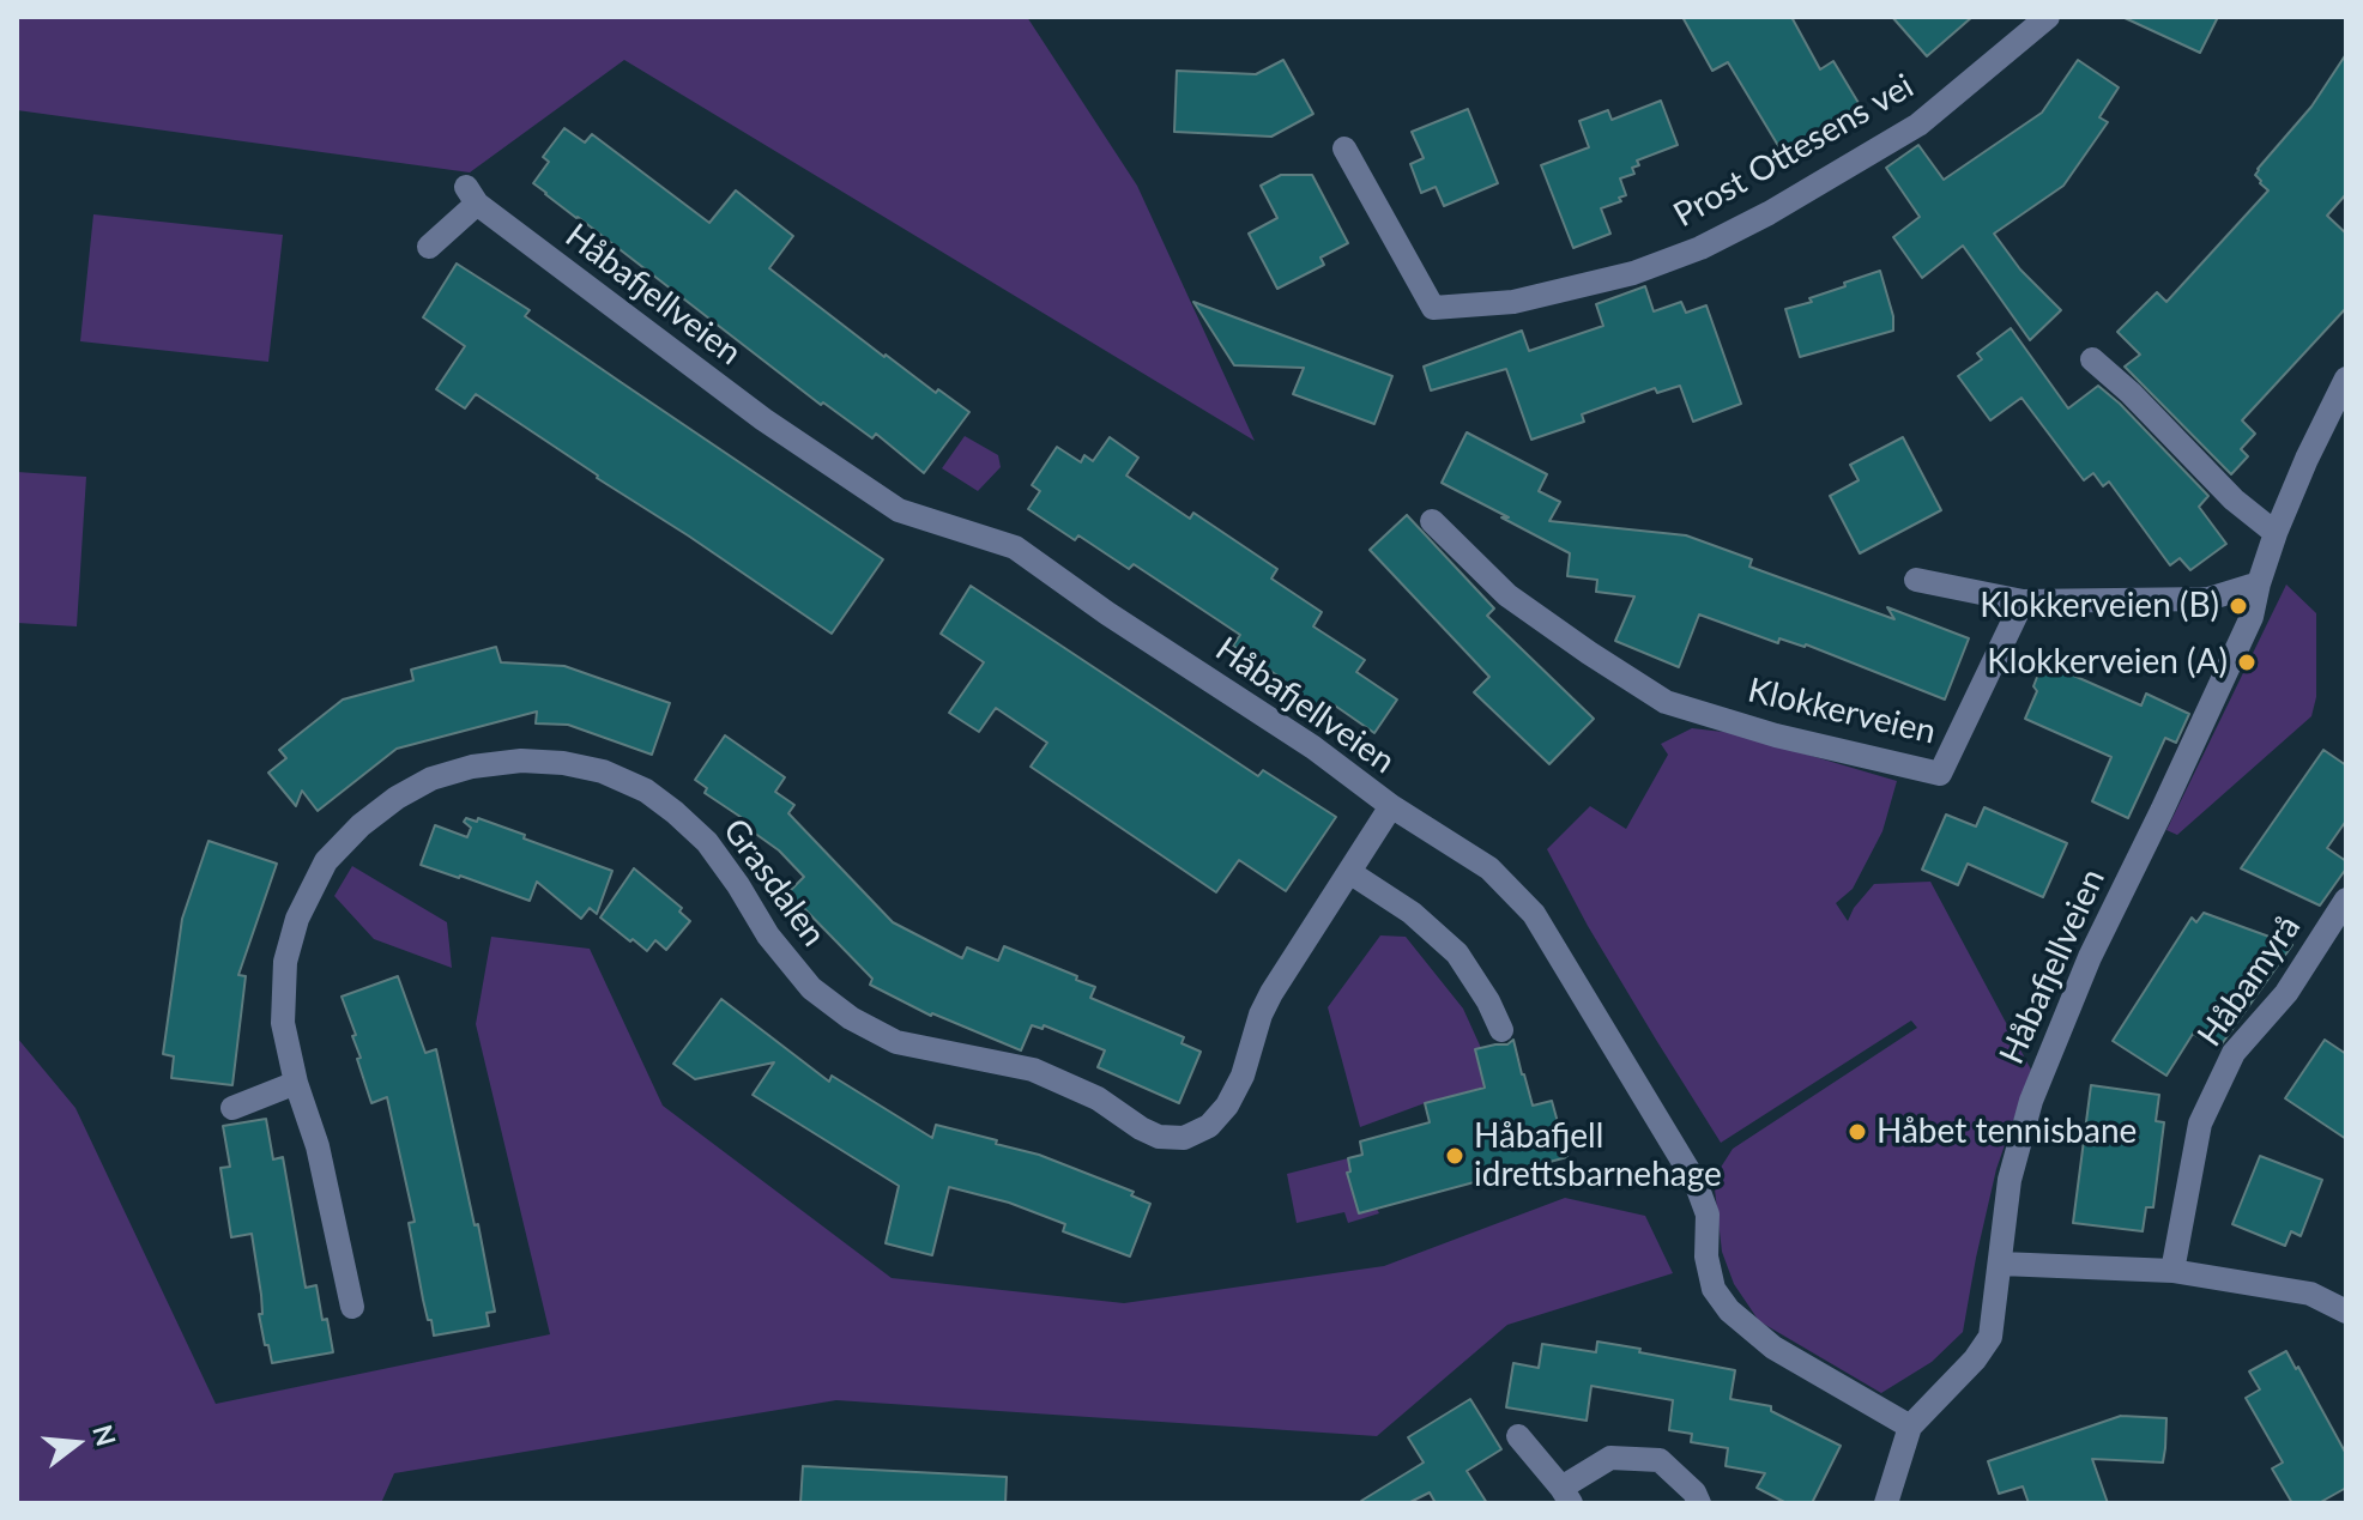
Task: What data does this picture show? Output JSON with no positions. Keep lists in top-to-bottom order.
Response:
{
  "streets": {
    "street": [
      "Prost Ottesens vei",
      "Håbafjellveien",
      "Klokkerveien",
      "Grasdalen",
      "Håbamyrå"
    ]
  },
  "crossings": [
    ["Håbafjellveien", "Grasdalen"]
  ],
  "places": [
    "Klokkerveien (B)",
    "Klokkerveien (A)",
    "Håbet tennisbane",
    "Håbafjell idrettsbarnehage"
  ],
  "north": "right"
}
